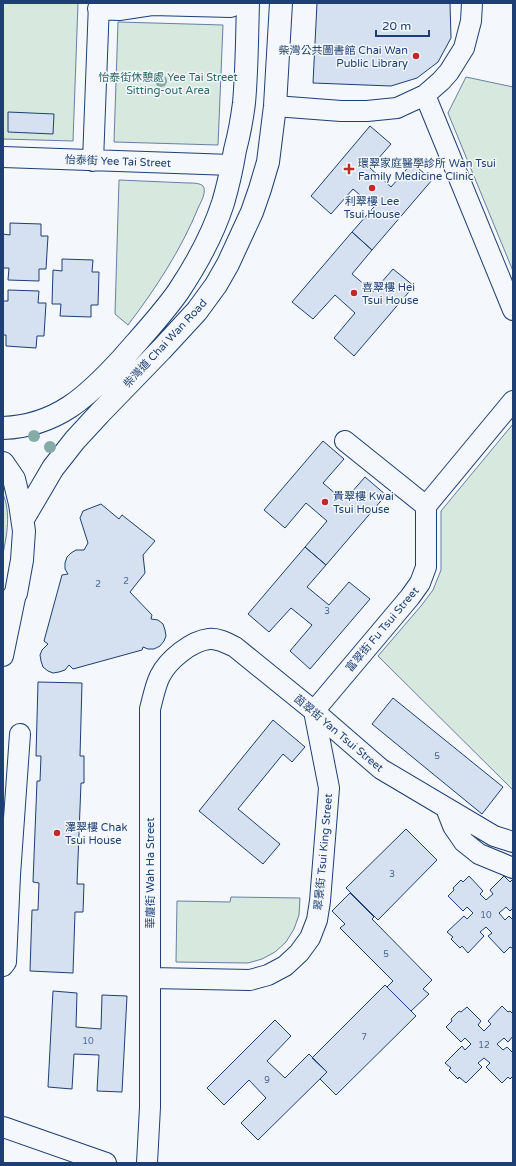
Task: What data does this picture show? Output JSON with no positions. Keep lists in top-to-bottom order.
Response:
{
  "streets": {
    "main road": ["柴灣道 Chai Wan Road"],
    "street": [
      "怡泰街 Yee Tai Street",
      "富翠街 Fu Tsui Street",
      "茵翠街 Yan Tsui Street",
      "翠景街 Tsui King Street",
      "華廈街 Wah Ha Street"
    ]
  },
  "crossings": [
    ["怡泰街 Yee Tai Street", "柴灣道 Chai Wan Road"],
    ["富翠街 Fu Tsui Street", "茵翠街 Yan Tsui Street"],
    ["富翠街 Fu Tsui Street", "翠景街 Tsui King Street"],
    ["茵翠街 Yan Tsui Street", "翠景街 Tsui King Street"],
    ["茵翠街 Yan Tsui Street", "華廈街 Wah Ha Street"],
    ["翠景街 Tsui King Street", "華廈街 Wah Ha Street"]
  ],
  "parks": ["怡泰街休憩處 Yee Tai Street Sitting-out Area"],
  "places": {
    "other": [
      "柴灣公共圖書館 Chai Wan Public Library",
      "利翠樓 Lee Tsui House",
      "喜翠樓 Hei Tsui House",
      "貴翠樓 Kwai Tsui House",
      "澤翠樓 Chak Tsui House"
    ],
    "health": ["環翠家庭醫學診所 Wan Tsui Family Medicine Clinic"]
  },
  "house_numbers": [
    "2",
    "2",
    "3",
    "5",
    "3",
    "10",
    "5",
    "7",
    "10",
    "12",
    "9"
  ],
  "scale_bar": "20 m"
}
